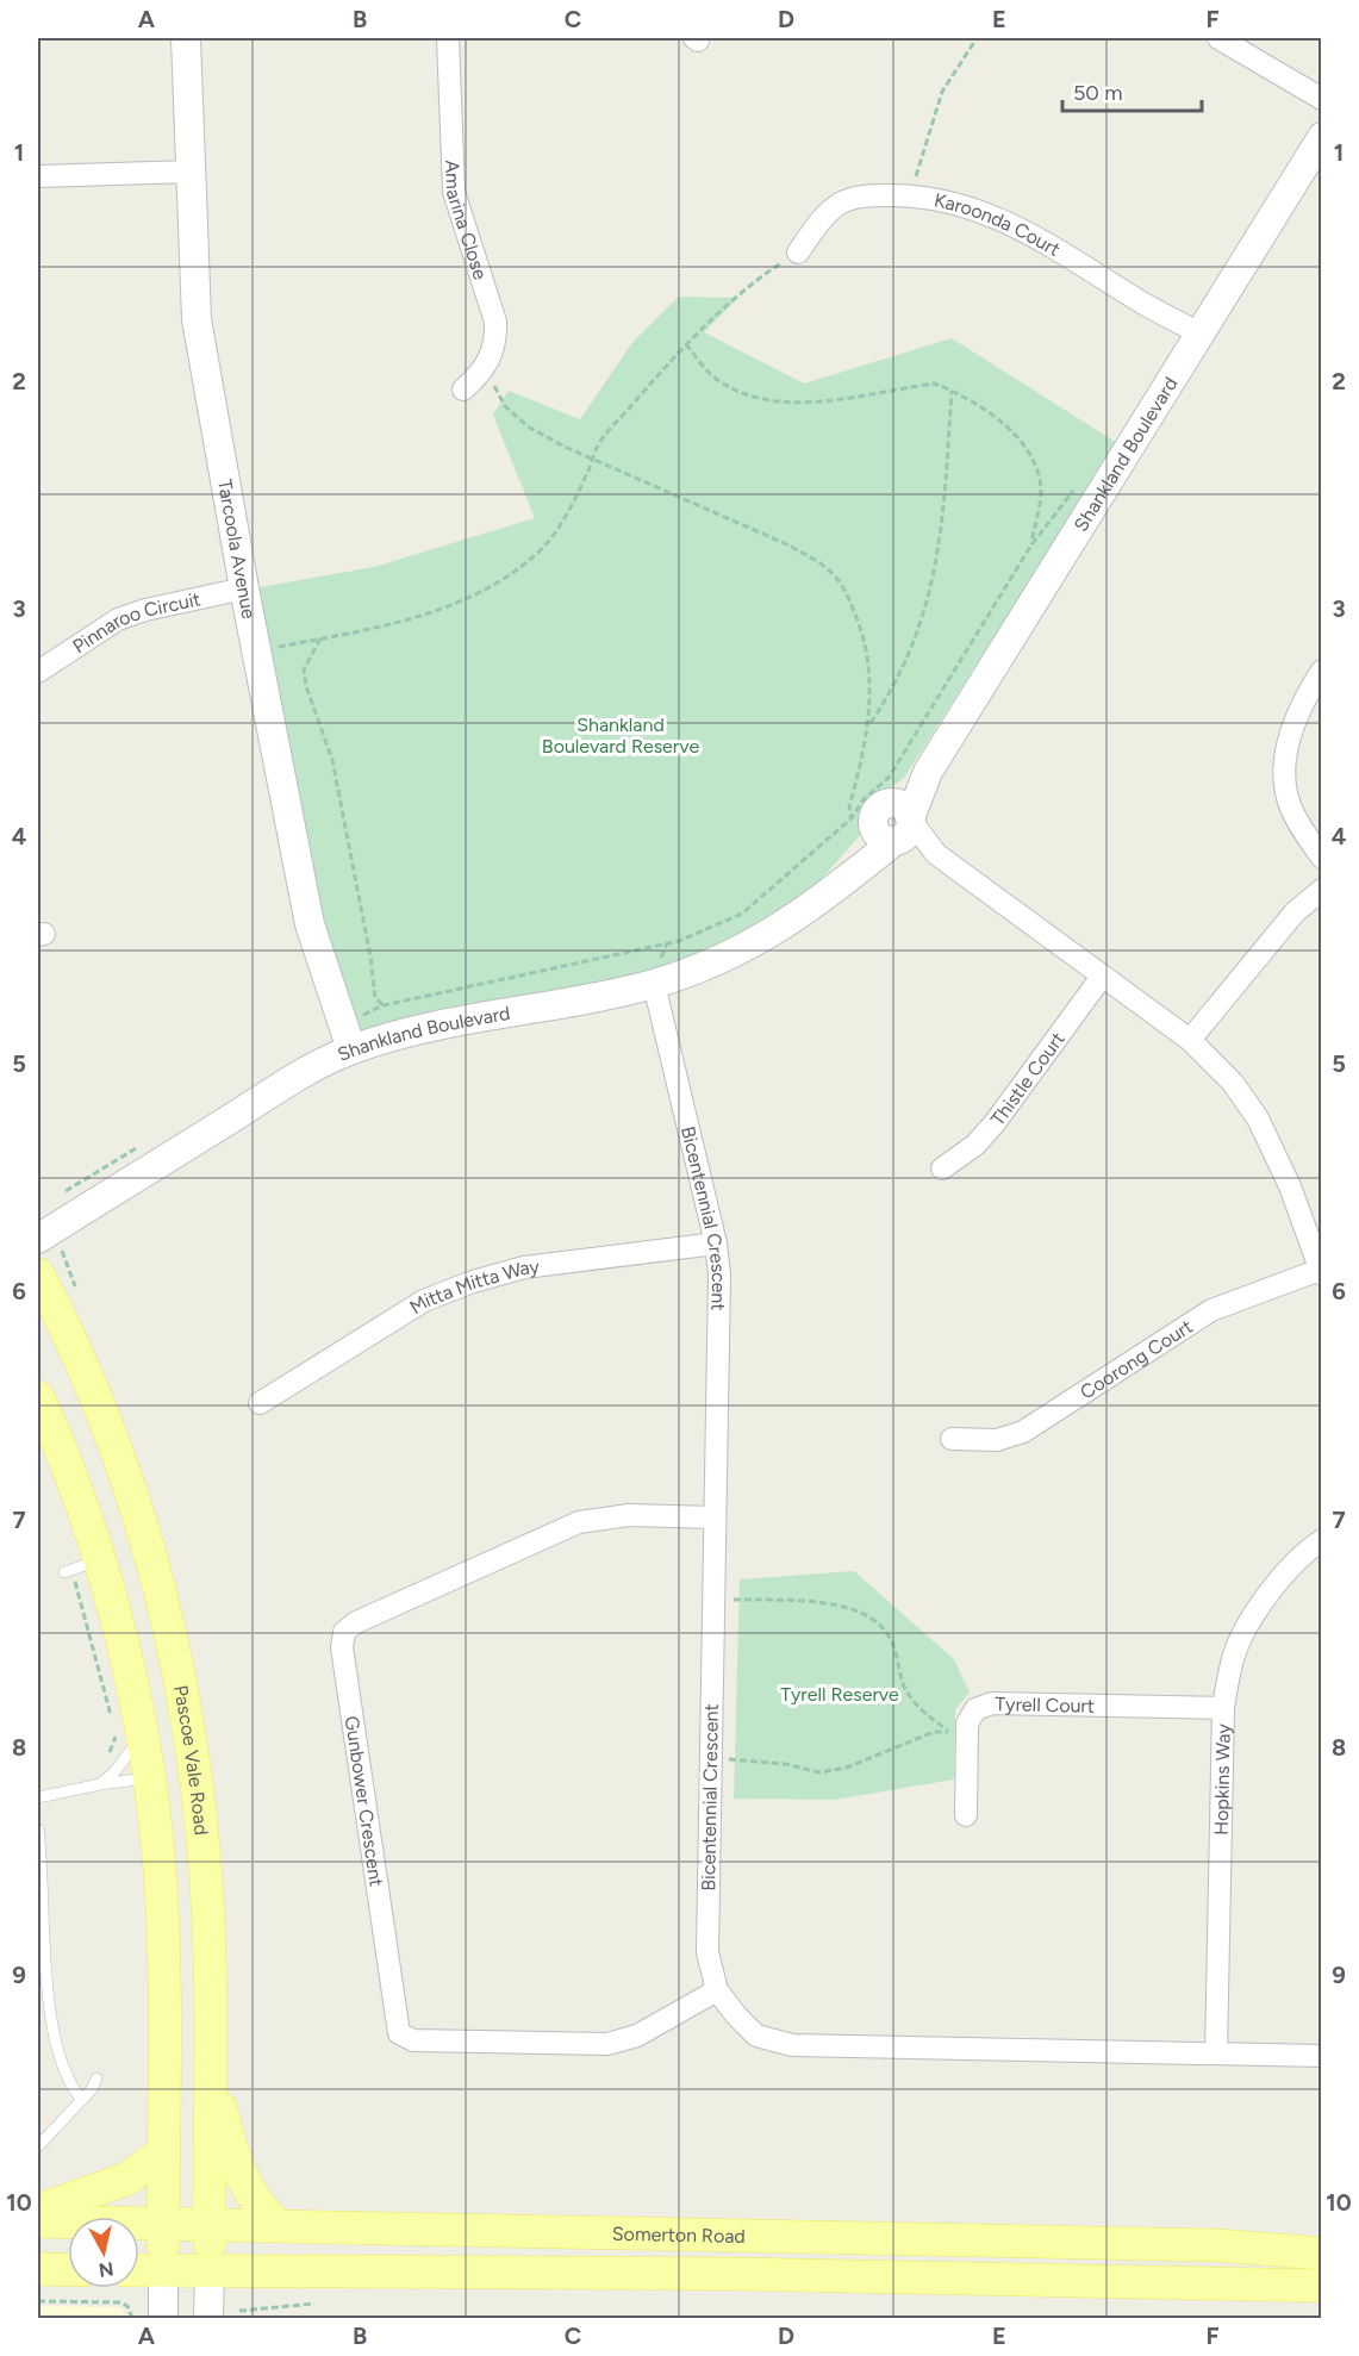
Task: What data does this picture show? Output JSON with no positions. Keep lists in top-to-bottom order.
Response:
{
  "streets": {
    "main road": ["Pascoe Vale Road", "Somerton Road"],
    "street": [
      "Amarina Close",
      "Karoonda Court",
      "Shankland Boulevard",
      "Tarcoola Avenue",
      "Pinnaroo Circuit",
      "Thistle Court",
      "Bicentennial Crescent",
      "Mitta Mitta Way",
      "Coorong Court",
      "Tyrell Court",
      "Hopkins Way",
      "Gunbower Crescent"
    ]
  },
  "crossings": [
    ["Karoonda Court", "Shankland Boulevard"],
    ["Shankland Boulevard", "Tarcoola Avenue"],
    ["Shankland Boulevard", "Bicentennial Crescent"],
    ["Tarcoola Avenue", "Pinnaroo Circuit"],
    ["Bicentennial Crescent", "Mitta Mitta Way"],
    ["Bicentennial Crescent", "Hopkins Way"],
    ["Bicentennial Crescent", "Gunbower Crescent"],
    ["Tyrell Court", "Hopkins Way"],
    ["Pascoe Vale Road", "Somerton Road"]
  ],
  "parks": ["Shankland Boulevard Reserve", "Tyrell Reserve"],
  "scale_bar": "50 m",
  "north": "bottom",
  "grid": {
    "columns": [
      "A",
      "B",
      "C",
      "D",
      "E",
      "F"
    ],
    "rows": [
      "1",
      "2",
      "3",
      "4",
      "5",
      "6",
      "7",
      "8",
      "9",
      "10"
    ]
  }
}
